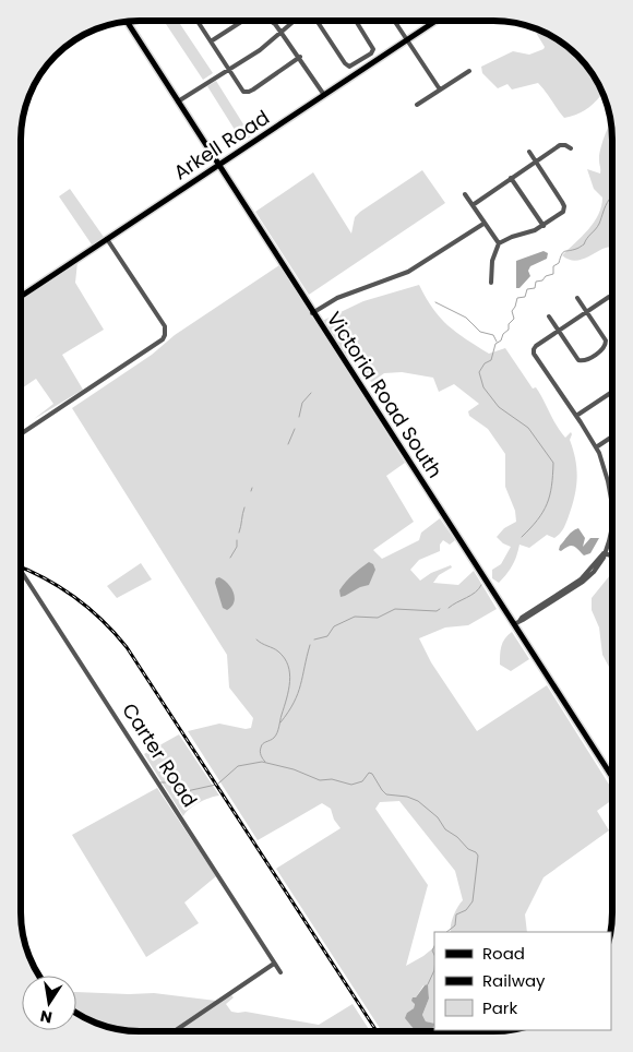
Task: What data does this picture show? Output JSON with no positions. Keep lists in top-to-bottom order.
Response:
{
  "streets": {
    "main road": ["Arkell Road", "Victoria Road South"],
    "street": ["Carter Road"]
  },
  "crossings": [
    ["Arkell Road", "Victoria Road South"]
  ],
  "legend": ["Road", "Railway", "Park"],
  "north": "bottom"
}
